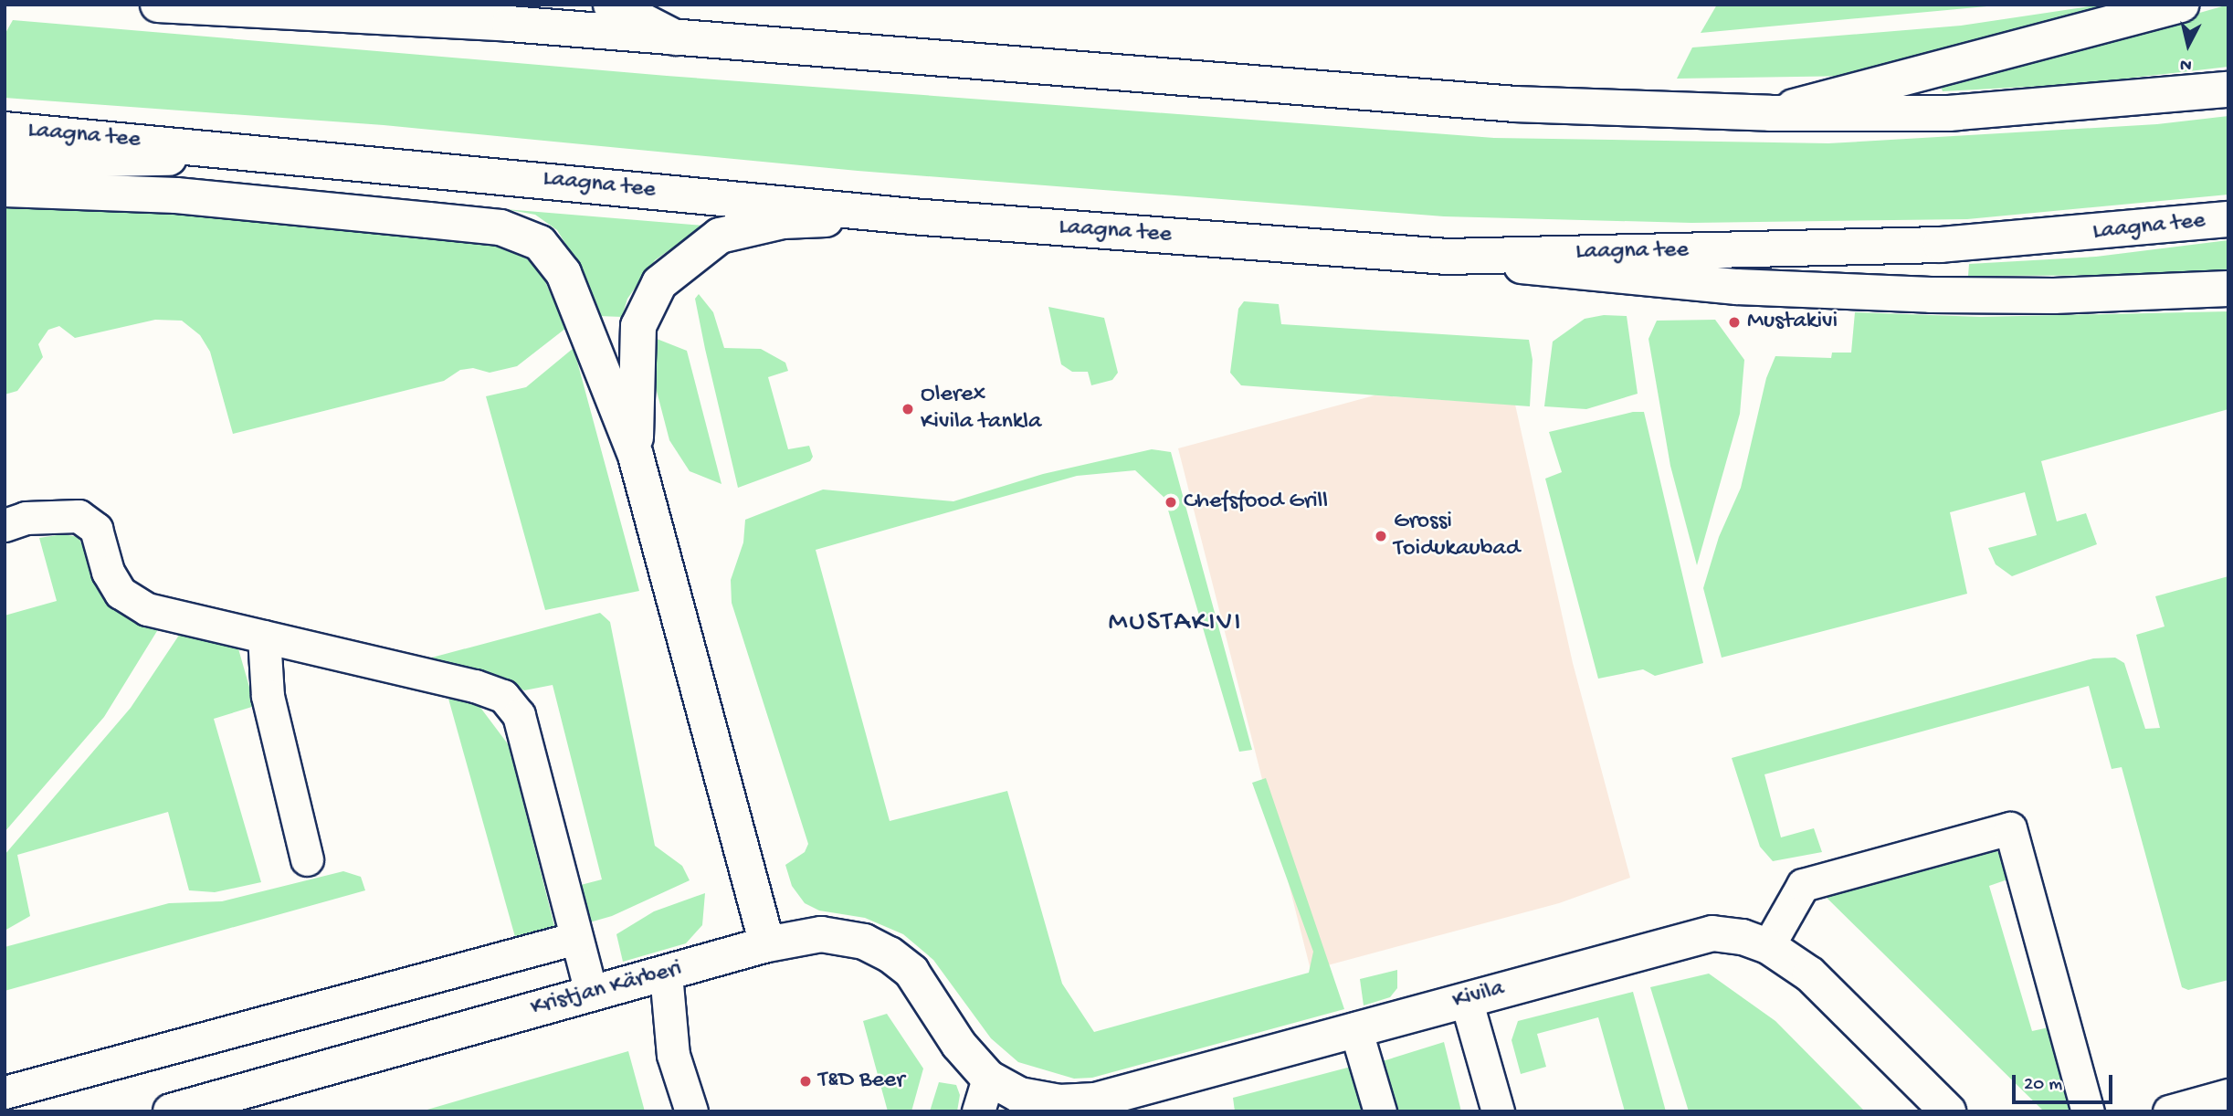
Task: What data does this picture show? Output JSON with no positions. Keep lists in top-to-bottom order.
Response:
{
  "streets": {
    "main road": ["Laagna tee", "Kristjan Kärberi", "Kivila"]
  },
  "crossings": [
    ["Kristjan Kärberi", "Kivila"]
  ],
  "districts": ["MUSTAKIVI"],
  "places": [
    "Mustakivi",
    "Olerex Kivila tankla",
    "Chefsfood Grill",
    "Grossi Toidukaubad",
    "T&D Beer"
  ],
  "scale_bar": "20 m",
  "north": "bottom"
}
